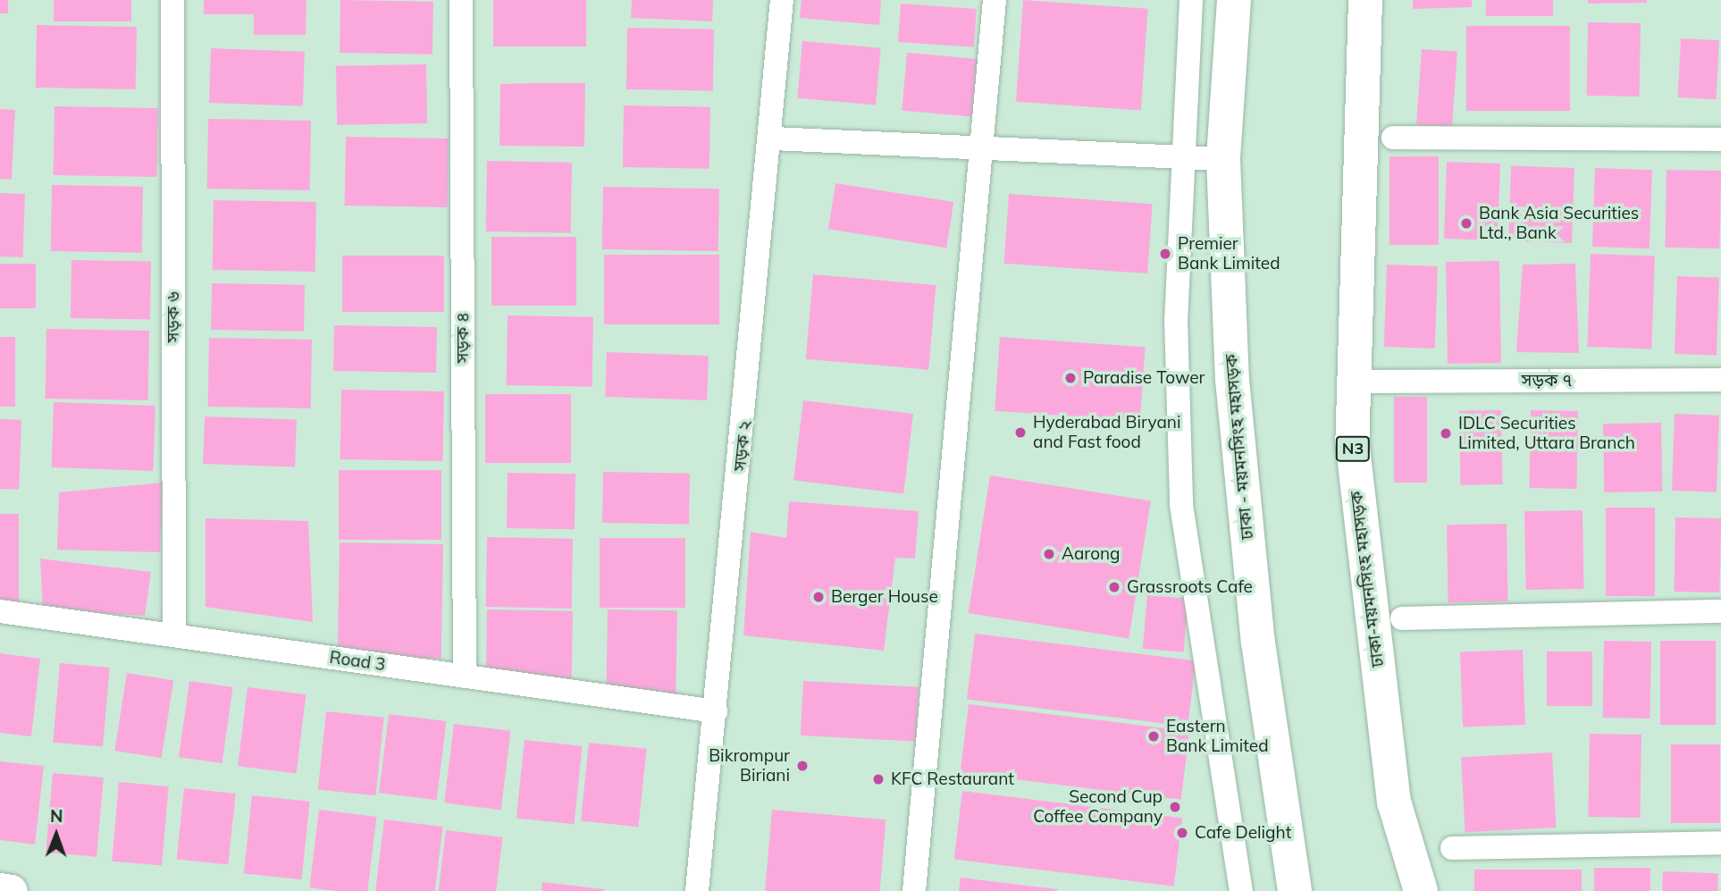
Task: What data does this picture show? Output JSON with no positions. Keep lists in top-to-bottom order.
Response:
{
  "streets": {
    "highway": ["ঢাকা - ময়মনসিংহ মহাসড়ক", "N3", "ঢাকা-ময়মনসিংহ মহাসড়ক"],
    "street": [
      "সড়ক ৬",
      "সড়ক ৪",
      "সড়ক ৭",
      "সড়ক ২",
      "Road 3"
    ]
  },
  "crossings": [
    ["সড়ক ৬", "Road 3"],
    ["সড়ক ৪", "Road 3"],
    ["সড়ক ২", "Road 3"]
  ],
  "places": [
    "Bank Asia Securities Ltd., Bank",
    "Premier Bank Limited",
    "Paradise Tower",
    "Hyderabad Biryani and Fast food",
    "IDLC Securities Limited, Uttara Branch",
    "Aarong",
    "Grassroots Cafe",
    "Berger House",
    "Eastern Bank Limited",
    "Bikrompur Biriani",
    "KFC Restaurant",
    "Second Cup Coffee Company",
    "Cafe Delight"
  ],
  "north": "top"
}
